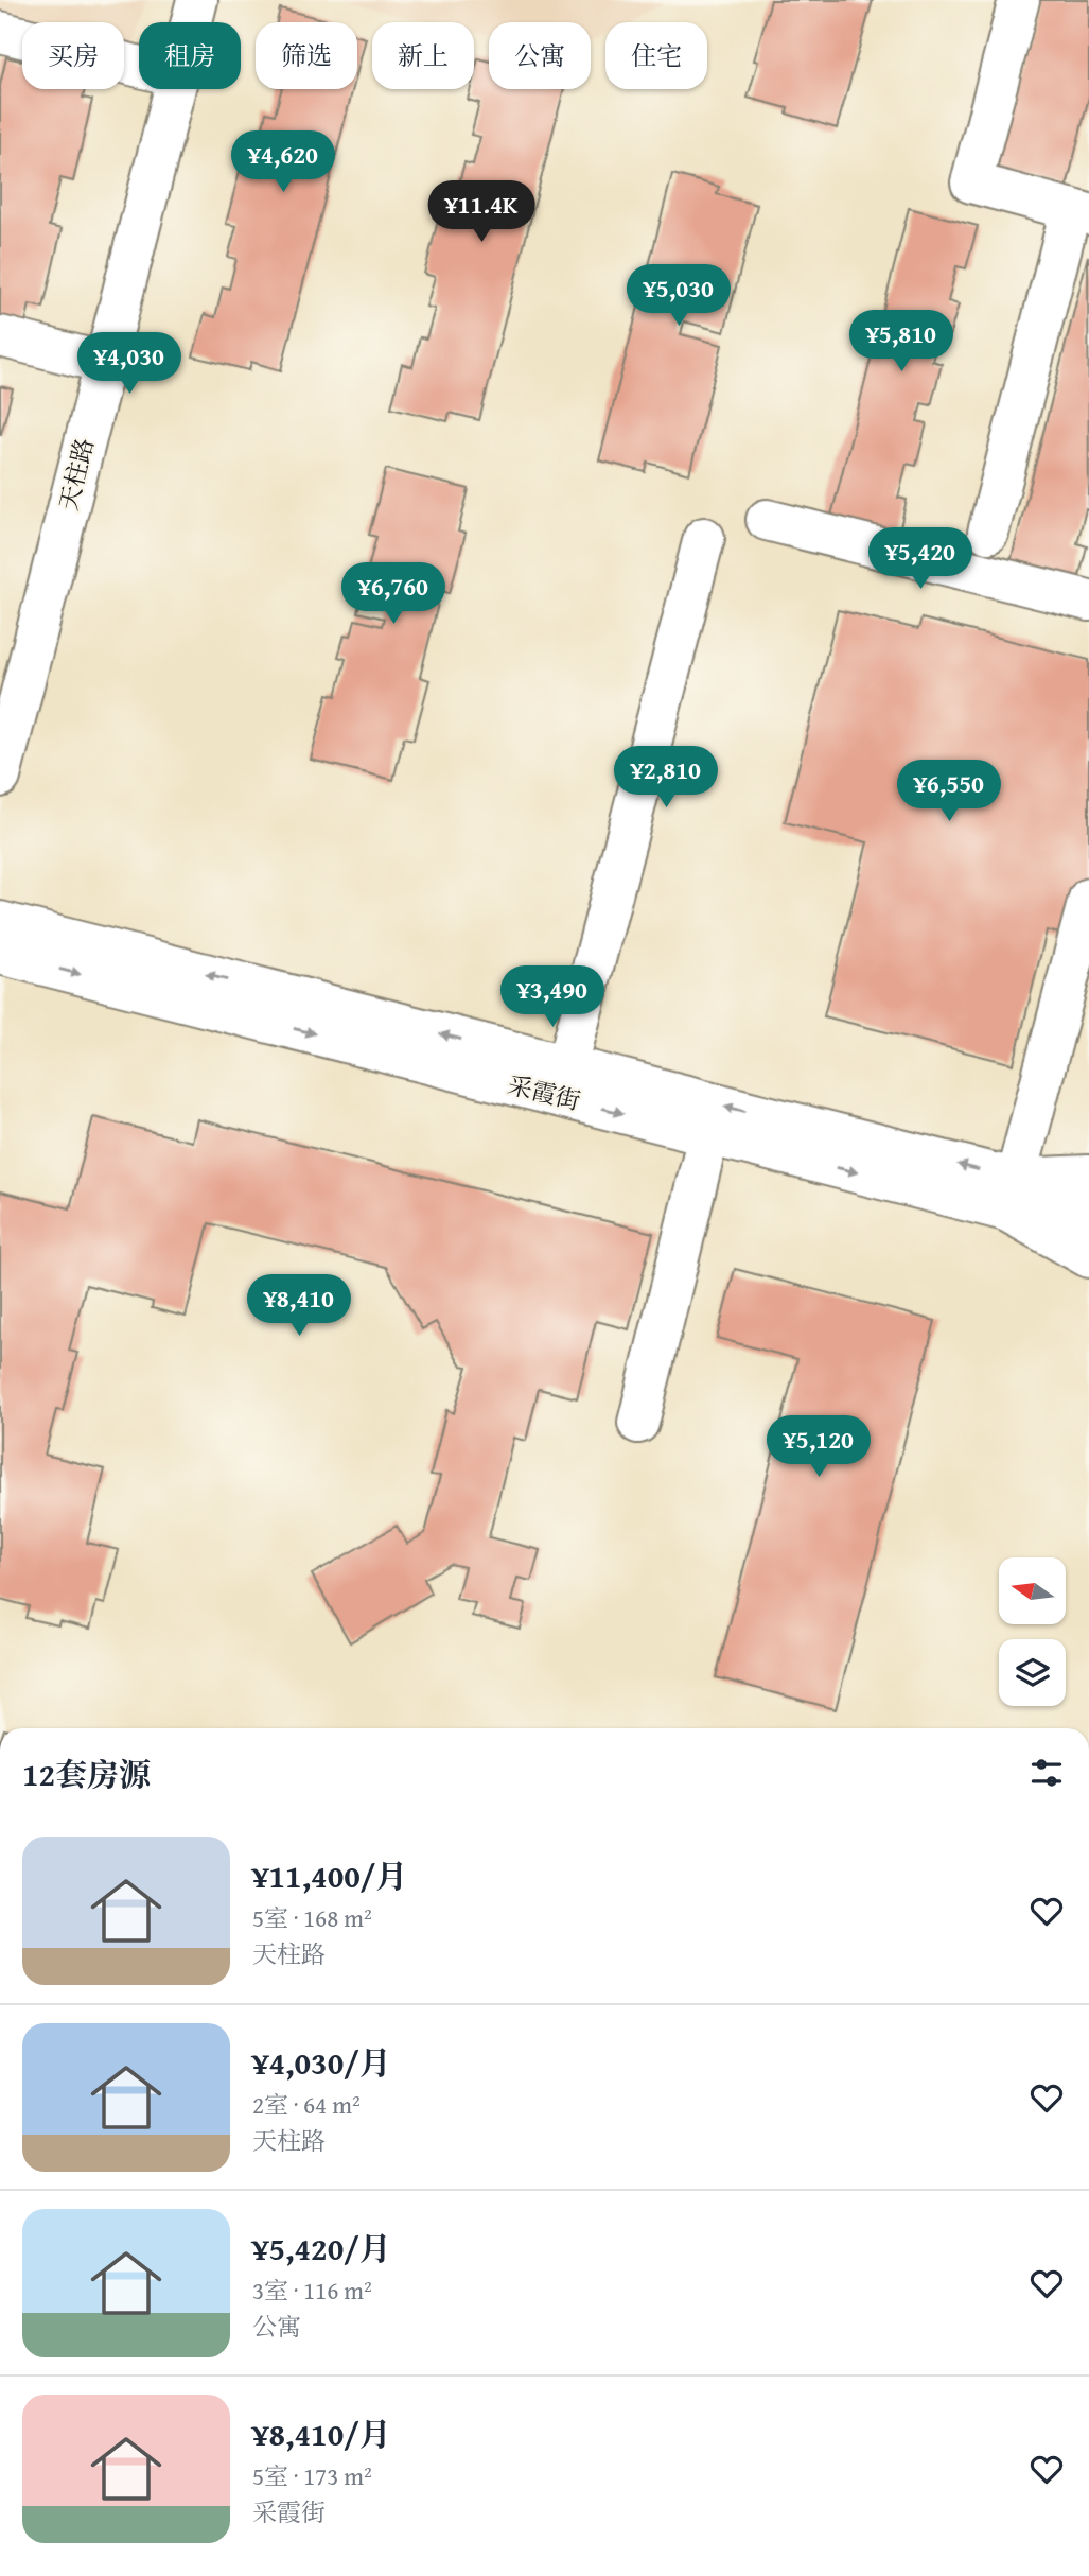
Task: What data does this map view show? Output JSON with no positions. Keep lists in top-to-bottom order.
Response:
{
  "streets": {
    "main road": ["天柱路", "采霞街"]
  },
  "north": "left",
  "page": {
    "chip": [
      "买房",
      "租房",
      "筛选",
      "新上",
      "公寓",
      "住宅"
    ],
    "price": [
      "¥4,620",
      "¥11.4K",
      "¥5,030",
      "¥5,810",
      "¥4,030",
      "¥5,420",
      "¥6,760",
      "¥2,810",
      "¥6,550",
      "¥3,490",
      "¥8,410",
      "¥5,120"
    ],
    "heading": "12套房源",
    "list": [
      {
        "name": "¥11,400/月",
        "note": "5室 · 168 m² · 天柱路"
      },
      {
        "name": "¥4,030/月",
        "note": "2室 · 64 m² · 天柱路"
      },
      {
        "name": "¥5,420/月",
        "note": "3室 · 116 m² · 公寓"
      },
      {
        "name": "¥8,410/月",
        "note": "5室 · 173 m² · 采霞街"
      }
    ]
  }
}
